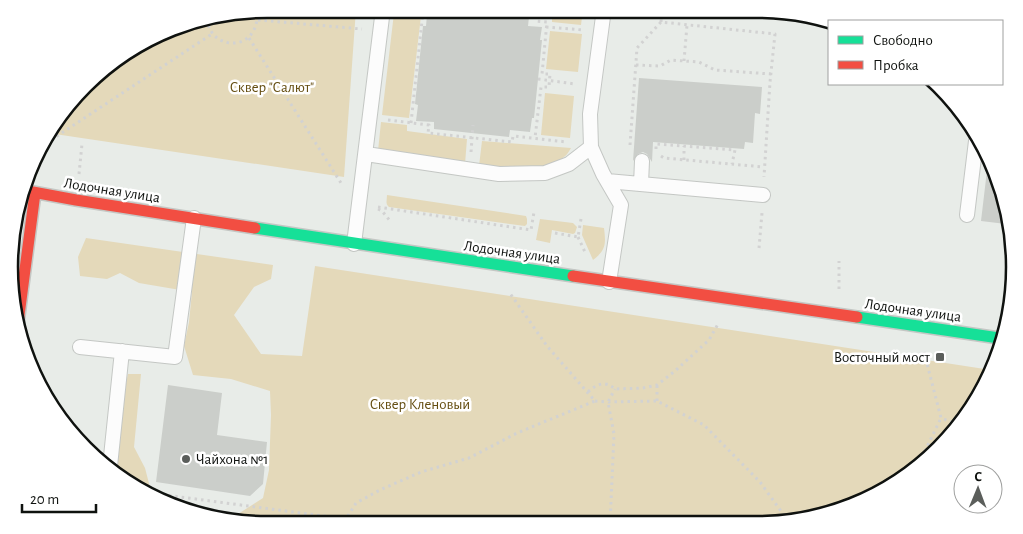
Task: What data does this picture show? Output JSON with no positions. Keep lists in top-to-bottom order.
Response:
{
  "streets": {
    "street": ["Лодочная улица"]
  },
  "parks": ["Сквер \"Салют\"", "Сквер Кленовый"],
  "places": {
    "transit": ["Восточный мост"],
    "other": ["Чайхона №1"]
  },
  "legend": ["Свободно", "Пробка"],
  "scale_bar": "20 m",
  "north": "top"
}
